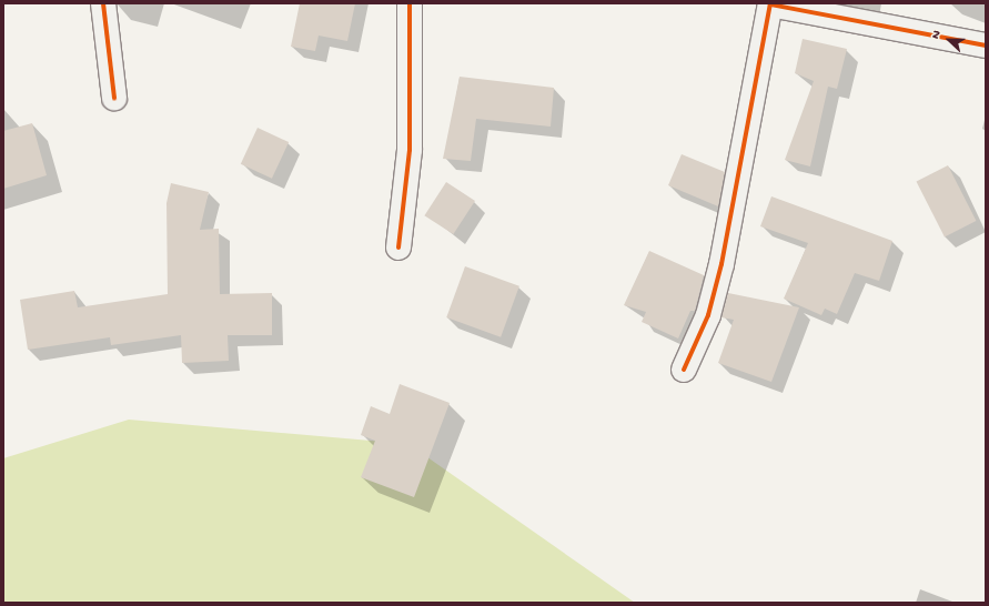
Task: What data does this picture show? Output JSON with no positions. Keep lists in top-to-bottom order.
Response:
{
  "north": "left"
}
